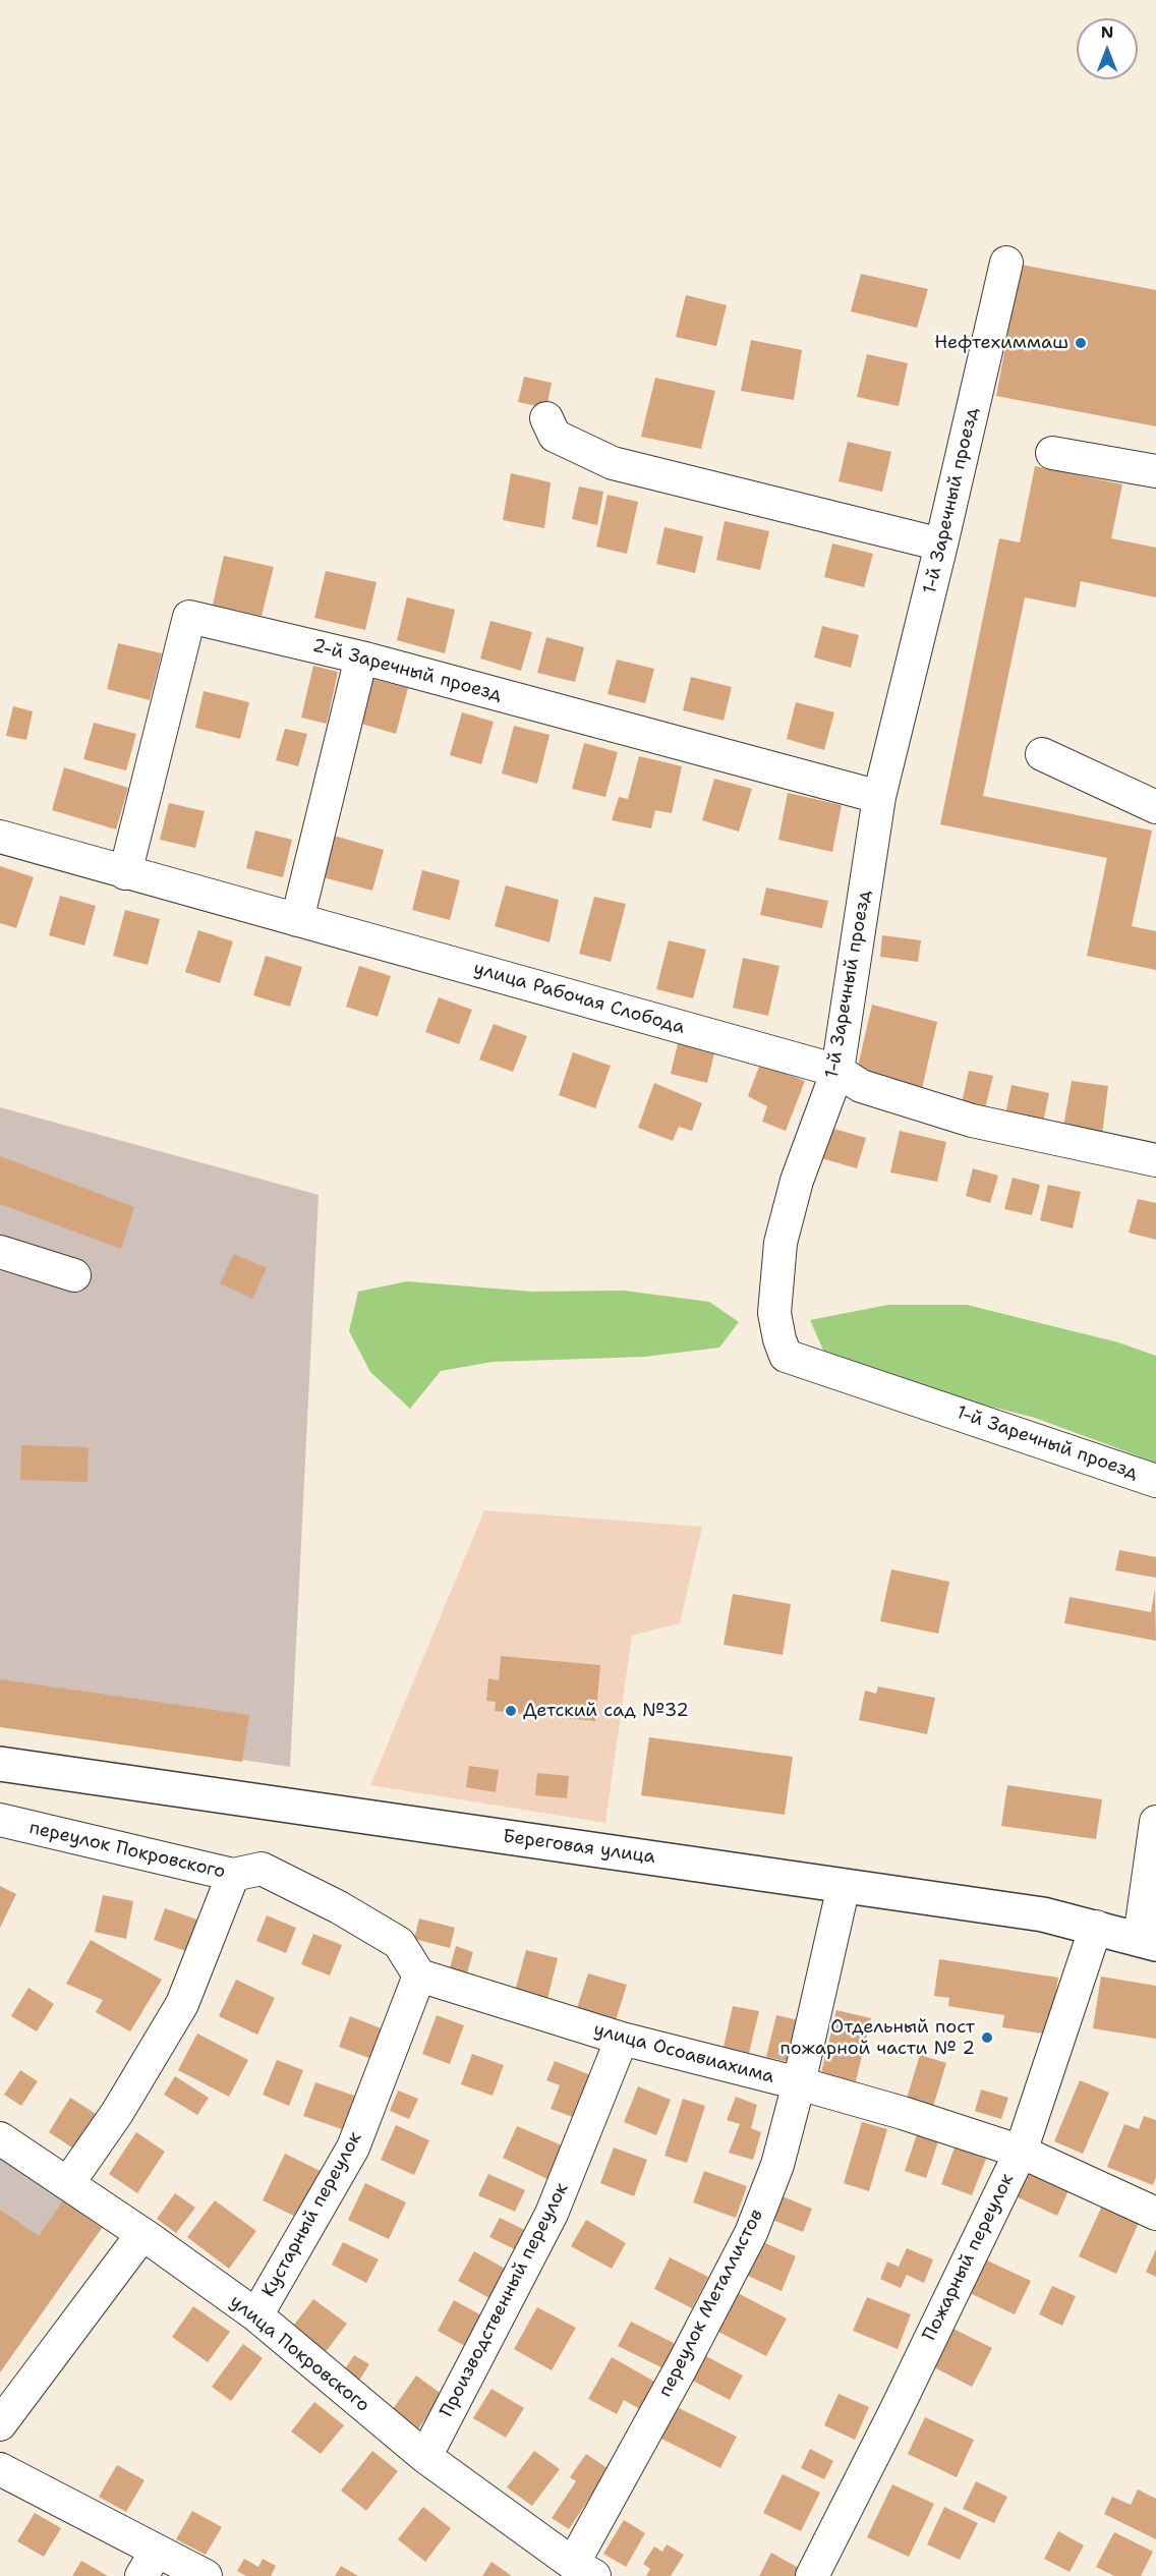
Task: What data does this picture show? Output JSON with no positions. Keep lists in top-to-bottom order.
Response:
{
  "streets": {
    "main road": ["Береговая улица"],
    "street": [
      "1-й Заречный проезд",
      "2-й Заречный проезд",
      "улица Рабочая Слобода",
      "переулок Покровского",
      "улица Осоавиахима",
      "Кустарный переулок",
      "Пожарный переулок",
      "Производственный переулок",
      "переулок Металлистов",
      "улица Покровского"
    ]
  },
  "crossings": [
    ["1-й Заречный проезд", "2-й Заречный проезд"],
    ["1-й Заречный проезд", "улица Рабочая Слобода"],
    ["2-й Заречный проезд", "улица Рабочая Слобода"],
    ["Береговая улица", "Пожарный переулок"],
    ["Береговая улица", "переулок Металлистов"],
    ["переулок Покровского", "улица Покровского"],
    ["улица Осоавиахима", "Кустарный переулок"],
    ["улица Осоавиахима", "Пожарный переулок"],
    ["улица Осоавиахима", "Производственный переулок"],
    ["улица Осоавиахима", "переулок Металлистов"],
    ["Кустарный переулок", "улица Покровского"],
    ["Производственный переулок", "улица Покровского"],
    ["переулок Металлистов", "улица Покровского"]
  ],
  "places": ["Нефтехиммаш", "Детский сад №32", "Отдельный пост пожарной части № 2"],
  "north": "top"
}
